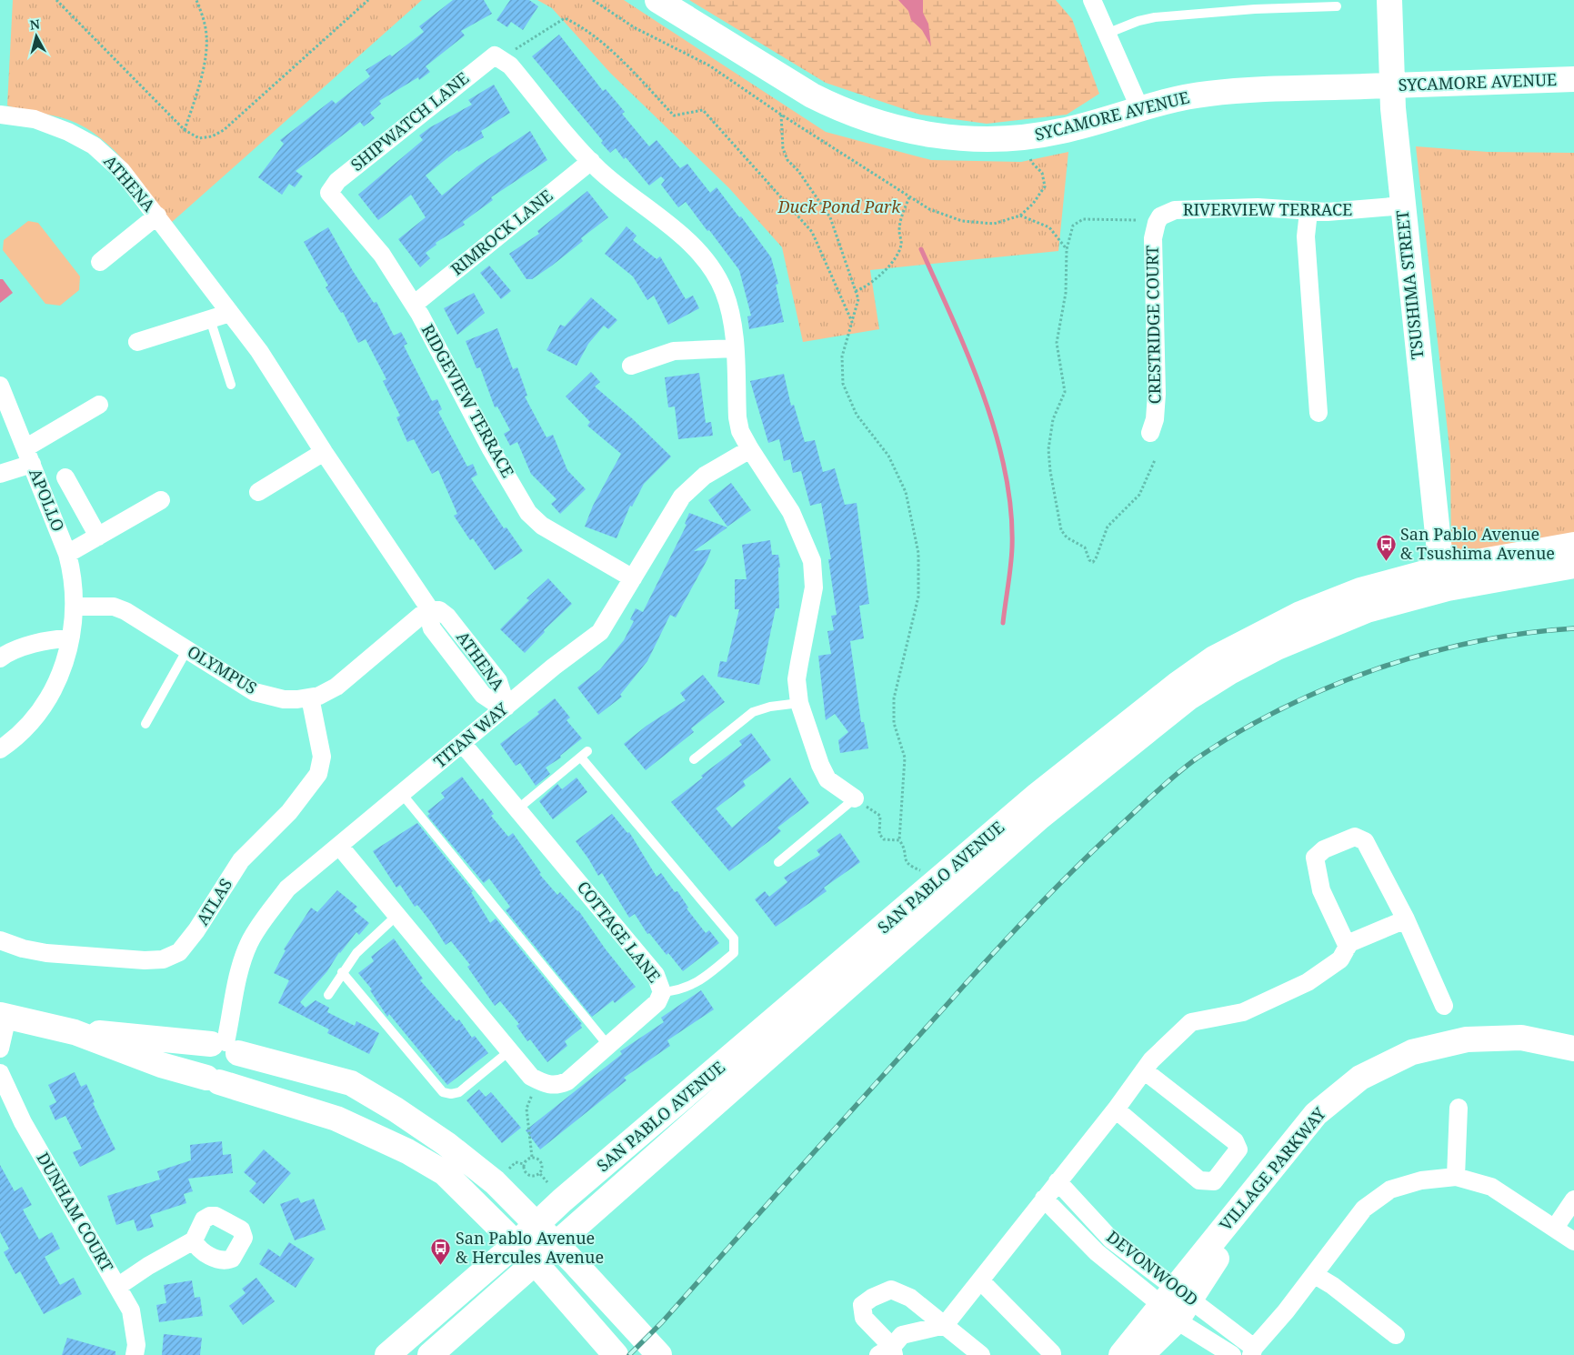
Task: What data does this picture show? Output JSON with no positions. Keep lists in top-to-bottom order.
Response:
{
  "streets": {
    "street": [
      "SYCAMORE AVENUE",
      "SHIPWATCH LANE",
      "ATHENA",
      "RIVERVIEW TERRACE",
      "RIMROCK LANE",
      "TSUSHIMA STREET",
      "CRESTRIDGE COURT",
      "RIDGEVIEW TERRACE",
      "APOLLO",
      "OLYMPUS",
      "TITAN WAY",
      "SAN PABLO AVENUE",
      "ATLAS",
      "COTTAGE LANE",
      "VILLAGE PARKWAY",
      "DUNHAM COURT",
      "DEVONWOOD"
    ]
  },
  "crossings": [
    ["SYCAMORE AVENUE", "TSUSHIMA STREET"],
    ["SHIPWATCH LANE", "RIDGEVIEW TERRACE"],
    ["ATHENA", "OLYMPUS"],
    ["ATHENA", "TITAN WAY"],
    ["RIVERVIEW TERRACE", "TSUSHIMA STREET"],
    ["RIVERVIEW TERRACE", "CRESTRIDGE COURT"],
    ["RIMROCK LANE", "RIDGEVIEW TERRACE"],
    ["TSUSHIMA STREET", "SAN PABLO AVENUE"],
    ["RIDGEVIEW TERRACE", "TITAN WAY"],
    ["APOLLO", "OLYMPUS"],
    ["OLYMPUS", "ATLAS"],
    ["TITAN WAY", "COTTAGE LANE"],
    ["VILLAGE PARKWAY", "DEVONWOOD"]
  ],
  "parks": ["Duck Pond Park"],
  "places": {
    "bus stop": ["San Pablo Avenue & Tsushima Avenue", "San Pablo Avenue & Hercules Avenue"]
  },
  "north": "top"
}
